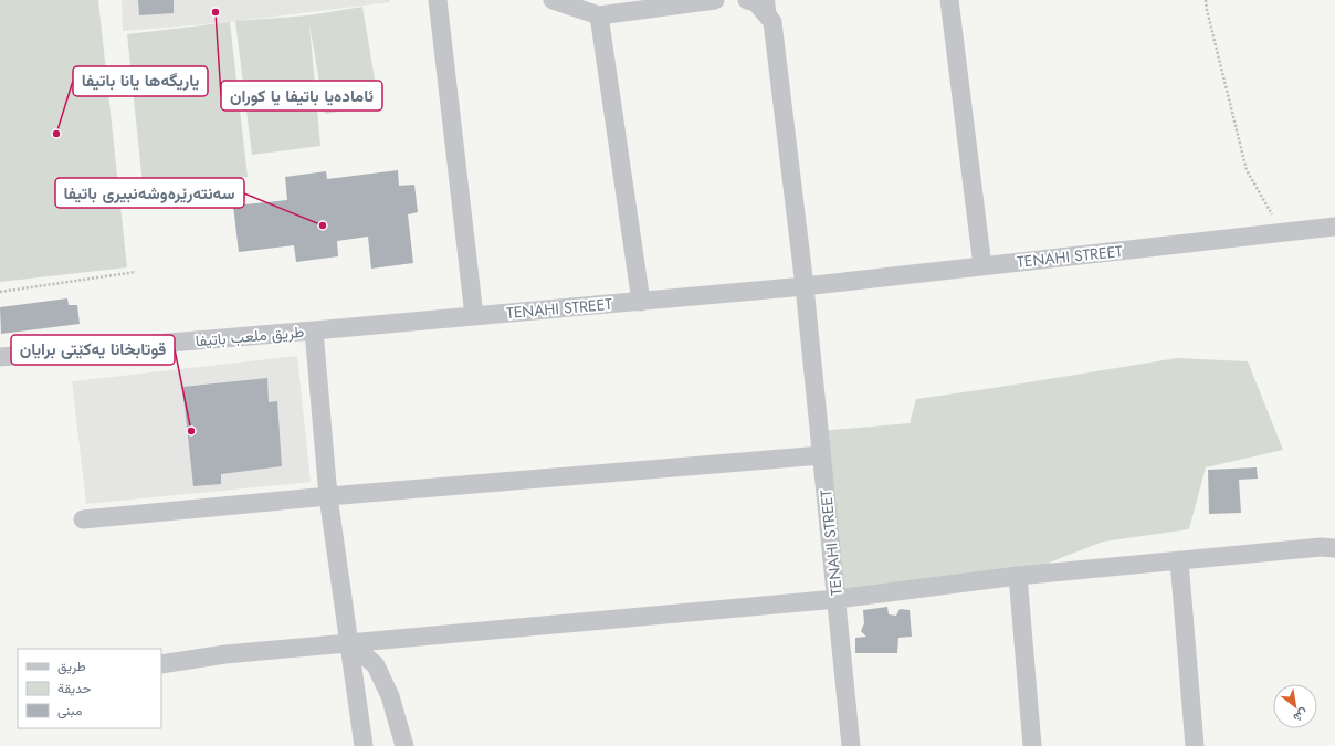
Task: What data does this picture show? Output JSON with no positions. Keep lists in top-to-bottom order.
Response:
{
  "streets": {
    "street": ["TENAHI STREET", "طريق ملعب باتيفا"]
  },
  "crossings": [
    ["TENAHI STREET", "طريق ملعب باتيفا"]
  ],
  "places": [
    "ئامادەیا باتیفا يا كوران",
    "یاریگەها یانا باتیفا",
    "سه‌نته‌رێره‌وشه‌نبيرى باتيفا",
    "قوتابخانا يه‌كێتى برايان"
  ],
  "legend": ["طريق", "حديقة", "مبنى"],
  "north": "bottom right"
}
